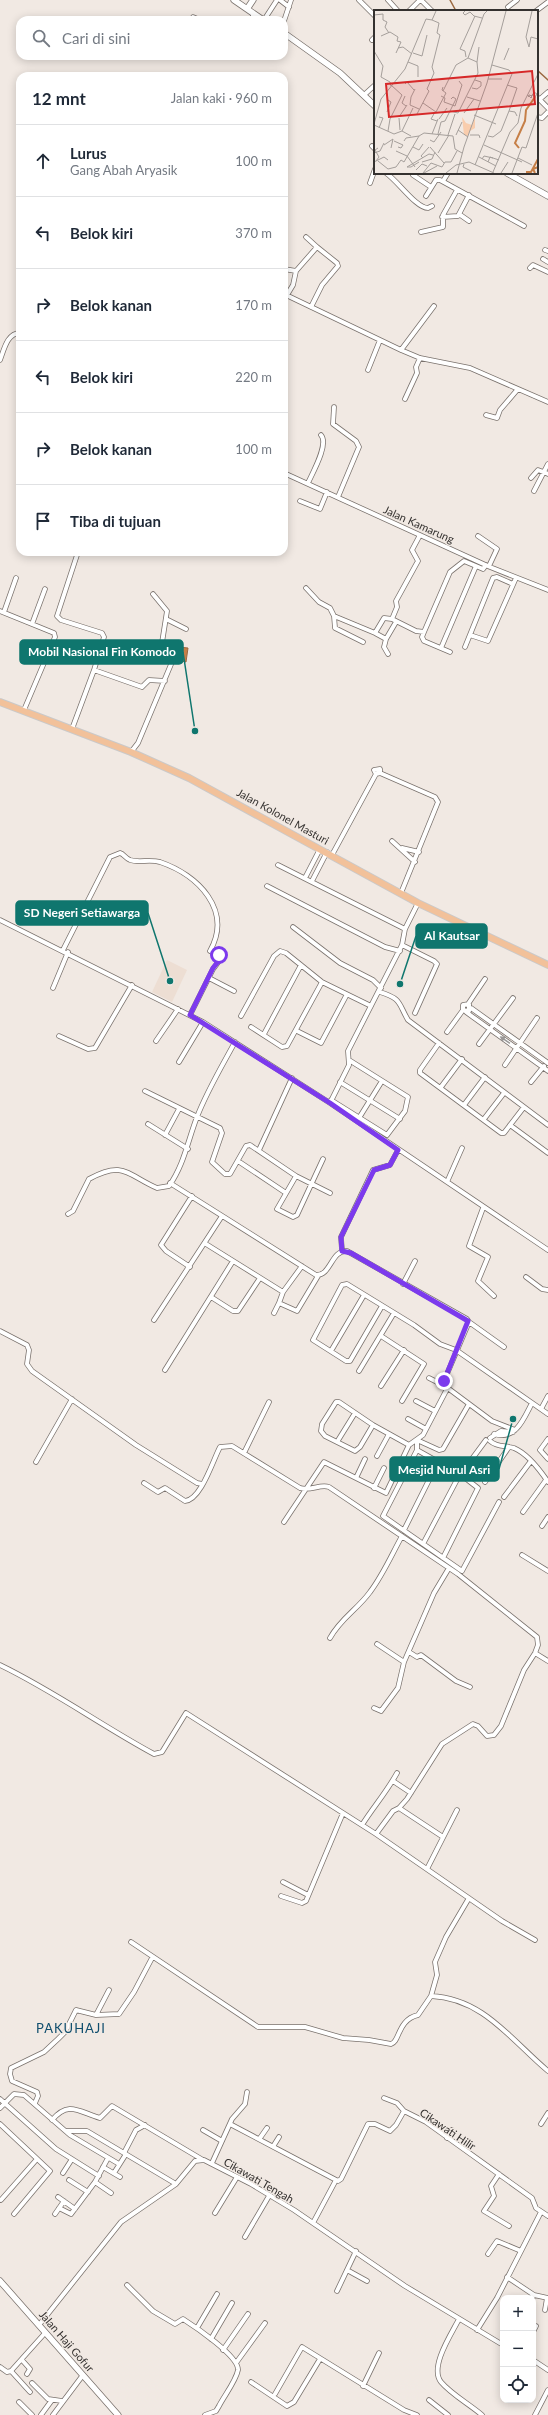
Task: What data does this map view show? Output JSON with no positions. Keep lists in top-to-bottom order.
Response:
{
  "streets": {
    "main road": ["Jalan Kolonel Masturi"],
    "street": [
      "Jalan Kamarung",
      "Cikawati Hilir",
      "Cikawati Tengah",
      "Jalan Haji Gofur"
    ]
  },
  "districts": ["PAKUHAJI"],
  "places": [
    "Mobil Nasional Fin Komodo",
    "SD Negeri Setiawarga",
    "Al Kautsar",
    "Mesjid Nurul Asri"
  ],
  "page": {
    "search": "Cari di sini",
    "heading": ["12 mnt", "Jalan kaki · 960 m"],
    "list": [
      ["Lurus", "Gang Abah Aryasik", "100 m"],
      ["Belok kiri", "370 m"],
      ["Belok kanan", "170 m"],
      ["Belok kiri", "220 m"],
      ["Belok kanan", "100 m"],
      "Tiba di tujuan"
    ],
    "map_buttons": ["+", "−"]
  }
}
